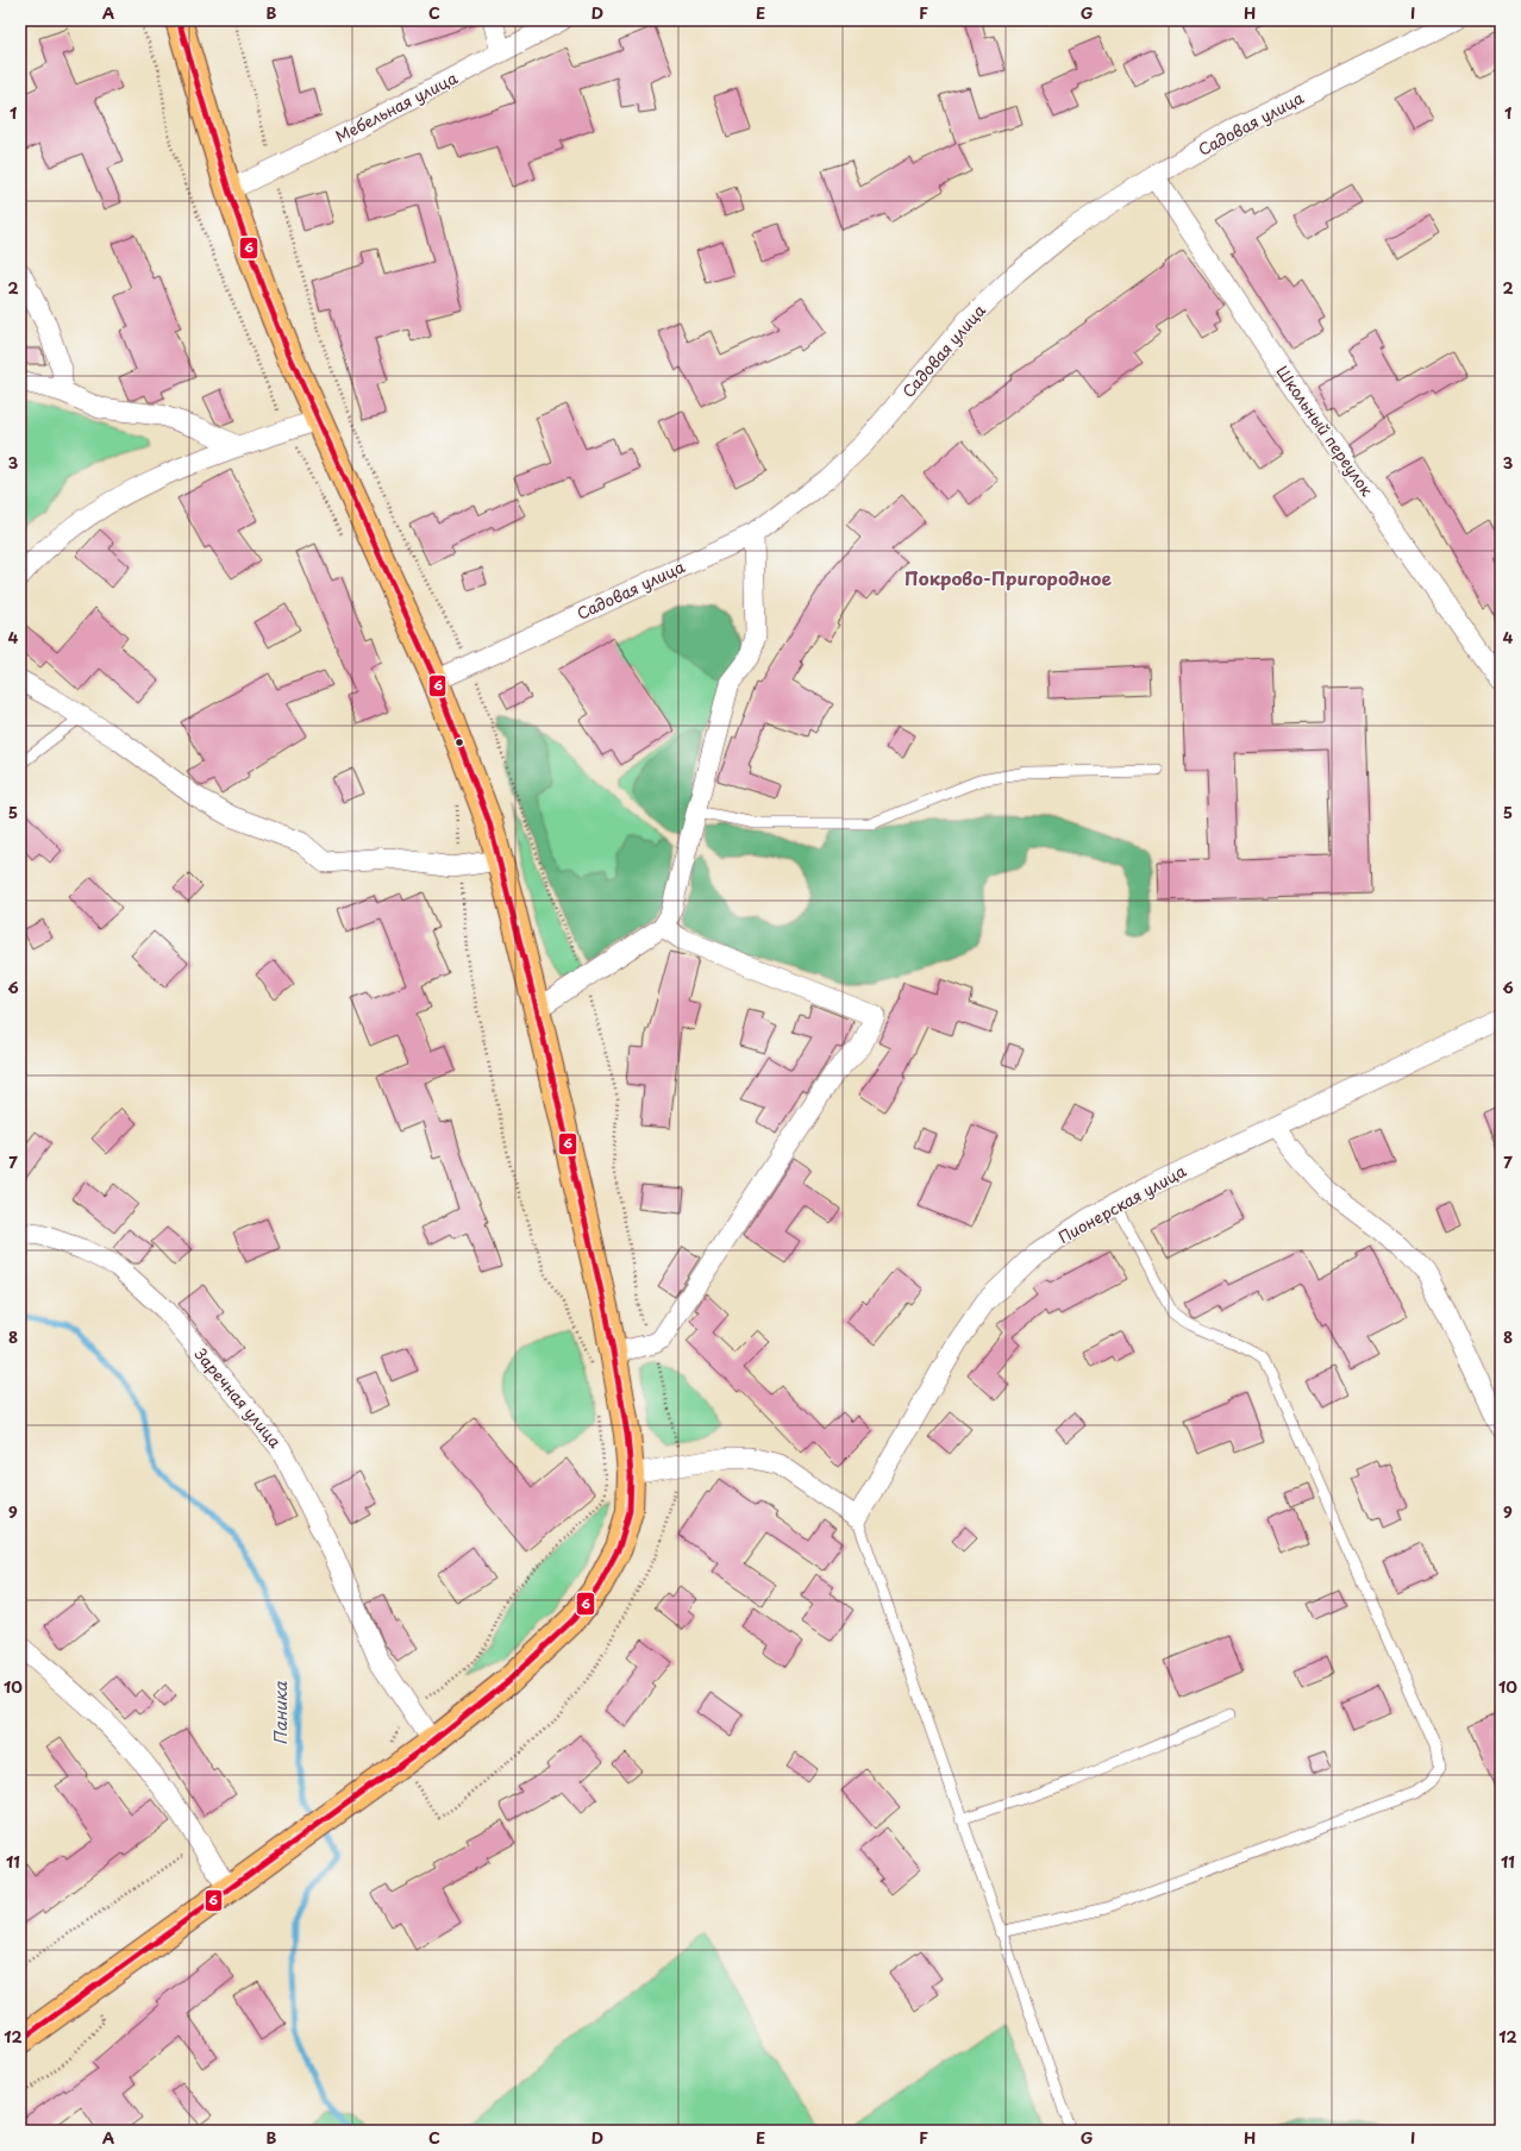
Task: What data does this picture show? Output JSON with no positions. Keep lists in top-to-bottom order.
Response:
{
  "streets": {
    "street": [
      "Мебельная улица",
      "Садовая улица",
      "Школьный переулок",
      "Пионерская улица",
      "Заречная улица"
    ]
  },
  "crossings": [
    ["Садовая улица", "Школьный переулок"]
  ],
  "districts": ["Покрово-Пригородное"],
  "water": ["Паника"],
  "lines": ["transit line 6"],
  "grid": {
    "columns": [
      "A",
      "B",
      "C",
      "D",
      "E",
      "F",
      "G",
      "H",
      "I"
    ],
    "rows": [
      "1",
      "2",
      "3",
      "4",
      "5",
      "6",
      "7",
      "8",
      "9",
      "10",
      "11",
      "12"
    ]
  }
}
